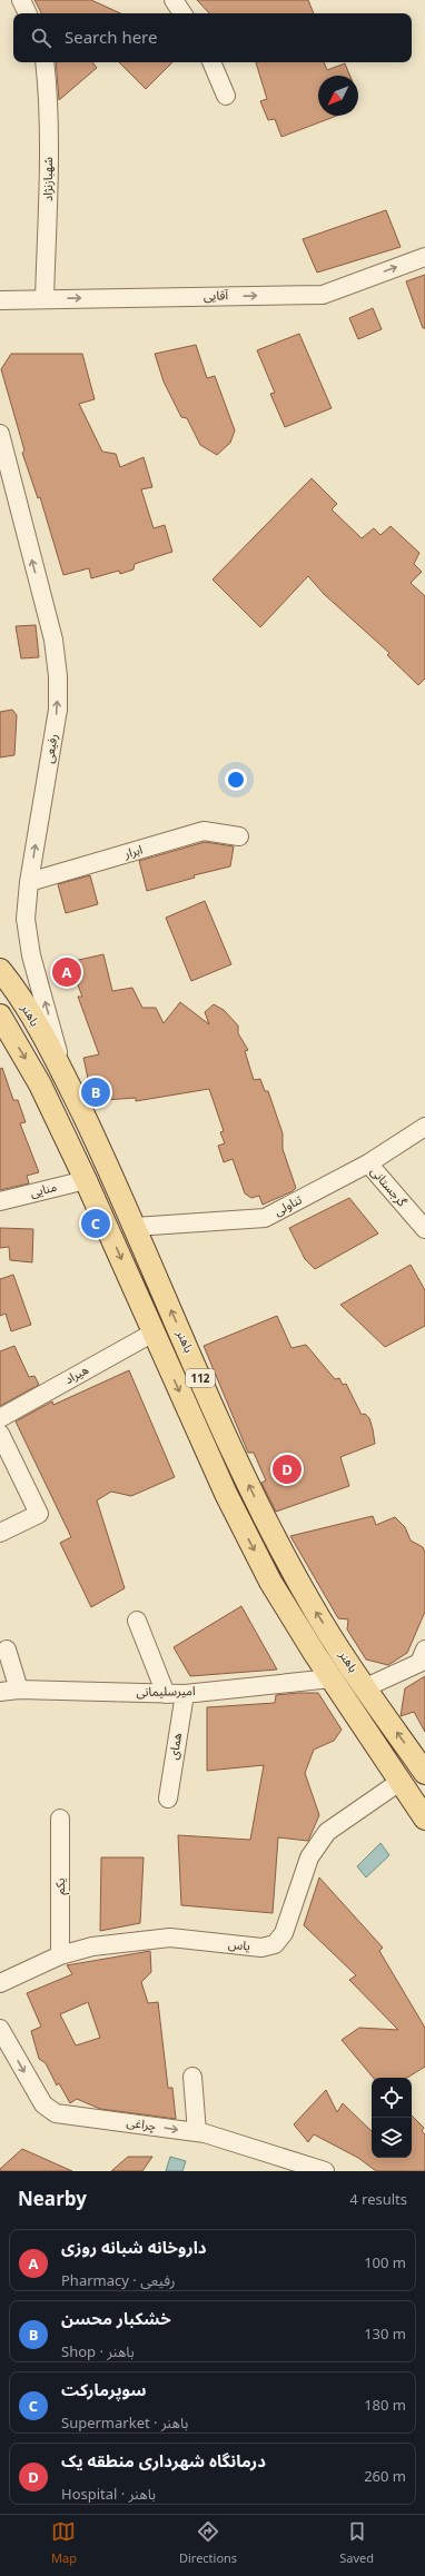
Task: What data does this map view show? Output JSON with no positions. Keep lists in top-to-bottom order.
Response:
{
  "streets": {
    "main road": ["باهنر", "112"],
    "street": [
      "شهبازنژاد",
      "آقایی",
      "رفیعی",
      "ابرار",
      "گرجستانی",
      "منایی",
      "تناولی",
      "هیراد",
      "امیرسلیمانی",
      "همای",
      "یکم",
      "یاس",
      "چراغی"
    ]
  },
  "crossings": [
    ["شهبازنژاد", "آقایی"],
    ["رفیعی", "ابرار"],
    ["رفیعی", "باهنر"],
    ["باهنر", "منایی"],
    ["باهنر", "تناولی"],
    ["باهنر", "هیراد"],
    ["باهنر", "امیرسلیمانی"],
    ["باهنر", "یاس"],
    ["گرجستانی", "تناولی"],
    ["امیرسلیمانی", "همای"],
    ["یکم", "یاس"]
  ],
  "one_way": ["آقایی", "رفیعی", "چراغی"],
  "north": "bottom left",
  "page": {
    "search": "Search here",
    "pins": [
      "A",
      "B",
      "C",
      "D"
    ],
    "heading": ["Nearby", "4 results"],
    "list": [
      {
        "mark": "A",
        "name": "داروخانه شبانه روزی",
        "note": "Pharmacy · رفیعی",
        "value": "100 m"
      },
      {
        "mark": "B",
        "name": "خشکبار محسن",
        "note": "Shop · باهنر",
        "value": "130 m"
      },
      {
        "mark": "C",
        "name": "سوپرمارکت",
        "note": "Supermarket · باهنر",
        "value": "180 m"
      },
      {
        "mark": "D",
        "name": "درمانگاه شهرداری منطقه یک",
        "note": "Hospital · باهنر",
        "value": "260 m"
      }
    ],
    "nav": ["Map", "Directions", "Saved"]
  }
}
